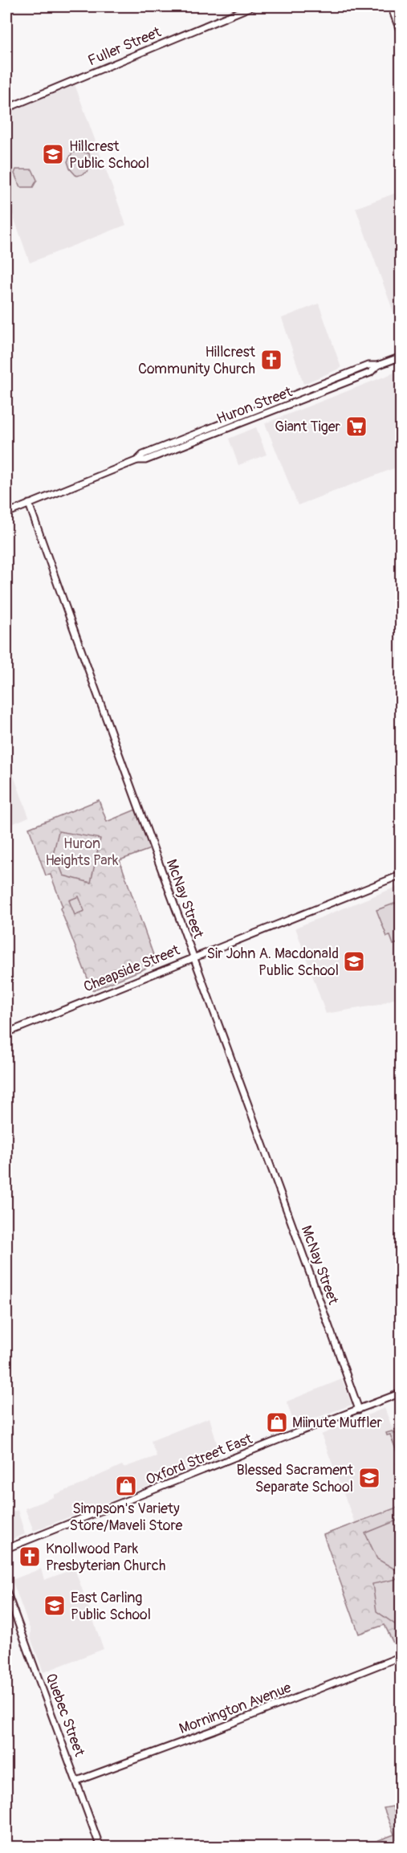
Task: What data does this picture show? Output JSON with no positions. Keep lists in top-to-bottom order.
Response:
{
  "streets": {
    "street": [
      "Fuller Street",
      "Huron Street",
      "McNay Street",
      "Cheapside Street",
      "Oxford Street East",
      "Mornington Avenue",
      "Quebec Street"
    ]
  },
  "crossings": [
    ["Huron Street", "McNay Street"],
    ["McNay Street", "Cheapside Street"],
    ["McNay Street", "Oxford Street East"],
    ["Mornington Avenue", "Quebec Street"]
  ],
  "parks": ["Huron Heights Park"],
  "places": {
    "school or university": [
      "Hillcrest Public School",
      "Sir John A. Macdonald Public School",
      "Blessed Sacrament Separate School",
      "East Carling Public School"
    ],
    "church": ["Hillcrest Community Church", "Knollwood Park Presbyterian Church"],
    "supermarket": ["Giant Tiger"],
    "shop": ["Miinute Muffler", "Simpson's Variety Store/Maveli Store"]
  }
}
